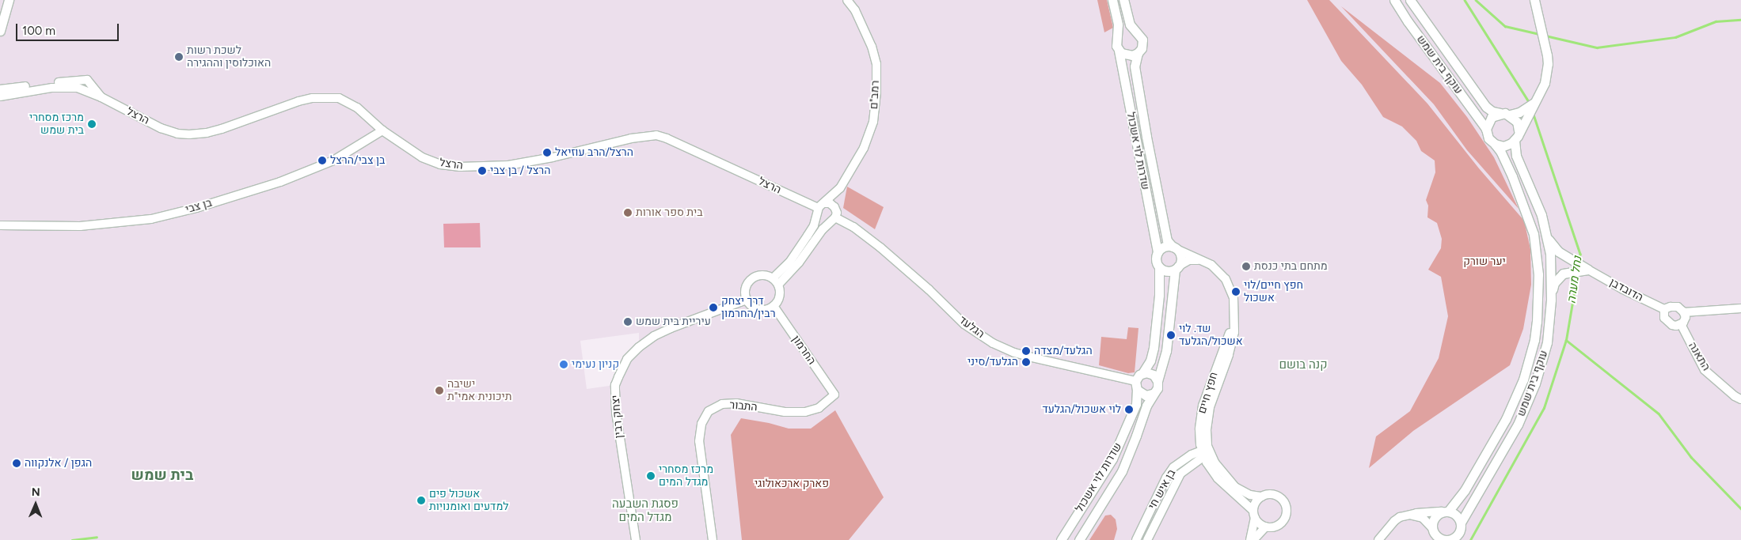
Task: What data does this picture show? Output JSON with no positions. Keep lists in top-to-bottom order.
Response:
{
  "streets": {
    "main road": ["עוקף בית שמש", "שדרות לוי אשכול"],
    "street": [
      "רמב\"ם",
      "הרצל",
      "בן צבי",
      "הדובדבן",
      "הגלעד",
      "החרמון",
      "התאנה",
      "חפץ חיים",
      "התבור",
      "יצחק רבין",
      "בן איש חי"
    ]
  },
  "crossings": [
    ["רמב\"ם", "הרצל"],
    ["רמב\"ם", "הגלעד"],
    ["הרצל", "בן צבי"],
    ["הרצל", "הגלעד"],
    ["שדרות לוי אשכול", "הגלעד"],
    ["שדרות לוי אשכול", "חפץ חיים"],
    ["הדובדבן", "התאנה"],
    ["החרמון", "התבור"],
    ["החרמון", "יצחק רבין"],
    ["חפץ חיים", "בן איש חי"]
  ],
  "districts": ["קנה בושם", "בית שמש", "פסגת השבעה מגדל המים"],
  "water": ["נחל מערה"],
  "parks": ["יער שורק", "פארק ארכאולוגי"],
  "places": [
    "לשכת רשות האוכלוסין וההגירה",
    "מרכז מסחרי בית שמש",
    "הרצל/הרב עוזיאל",
    "בן צבי/הרצל",
    "הרצל / בן צבי",
    "בית ספר אורות",
    "מתחם בתי כנסת",
    "חפץ חיים/לוי אשכול",
    "דרך יצחק רבין/החרמון",
    "עיריית בית שמש",
    "שד. לוי אשכול/הגלעד",
    "הגלעד/מצדה",
    "הגלעד/סיני",
    "קניון נעימי",
    "ישיבה תיכונית אמי\"ת",
    "לוי אשכול/הגלעד",
    "הגפן / אלנקווה",
    "מרכז מסחרי מגדל המים",
    "אשכול פים למדעים ואומנויות"
  ],
  "scale_bar": "100 m",
  "north": "top"
}
